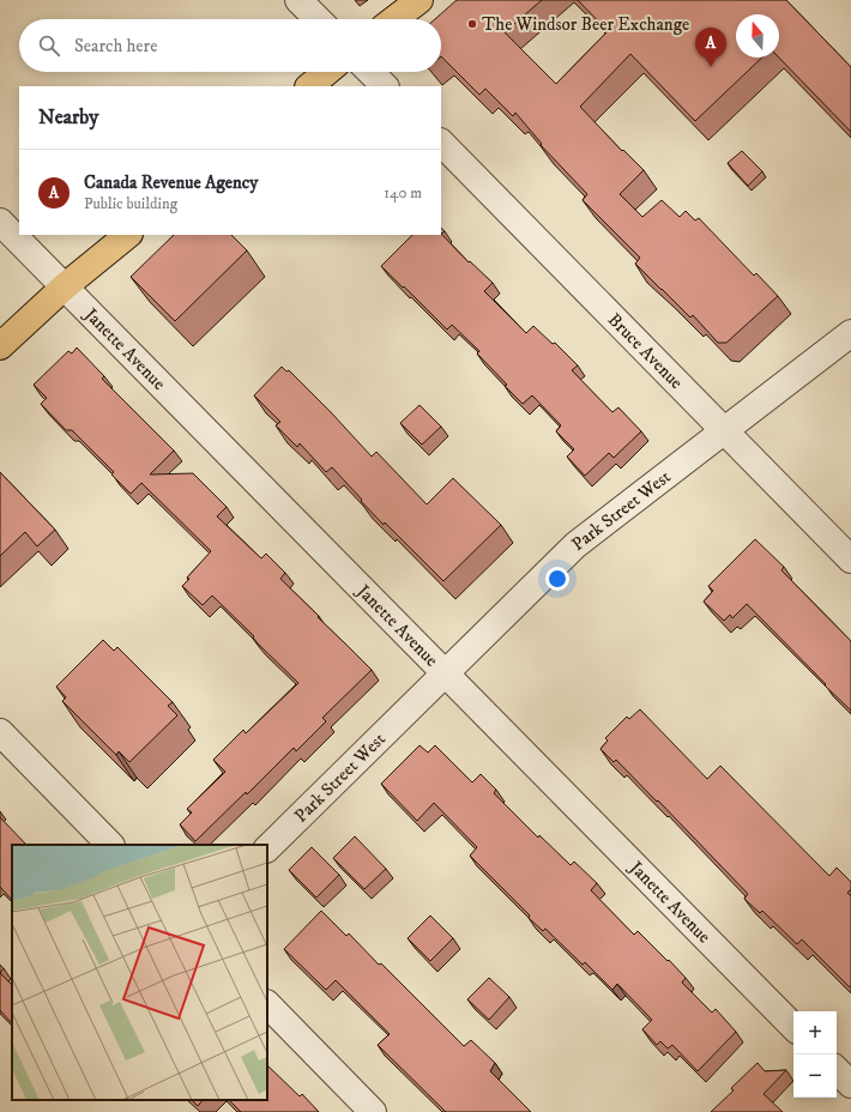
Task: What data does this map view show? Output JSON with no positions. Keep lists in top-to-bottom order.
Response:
{
  "streets": {
    "street": ["Janette Avenue", "Bruce Avenue", "Park Street West"]
  },
  "crossings": [
    ["Janette Avenue", "Park Street West"],
    ["Bruce Avenue", "Park Street West"]
  ],
  "places": ["The Windsor Beer Exchange"],
  "north": "top",
  "page": {
    "search": "Search here",
    "pins": "A",
    "heading": "Nearby",
    "list": [
      {
        "mark": "A",
        "name": "Canada Revenue Agency",
        "note": "Public building",
        "value": "140 m"
      }
    ],
    "map_buttons": ["+", "−"]
  }
}
